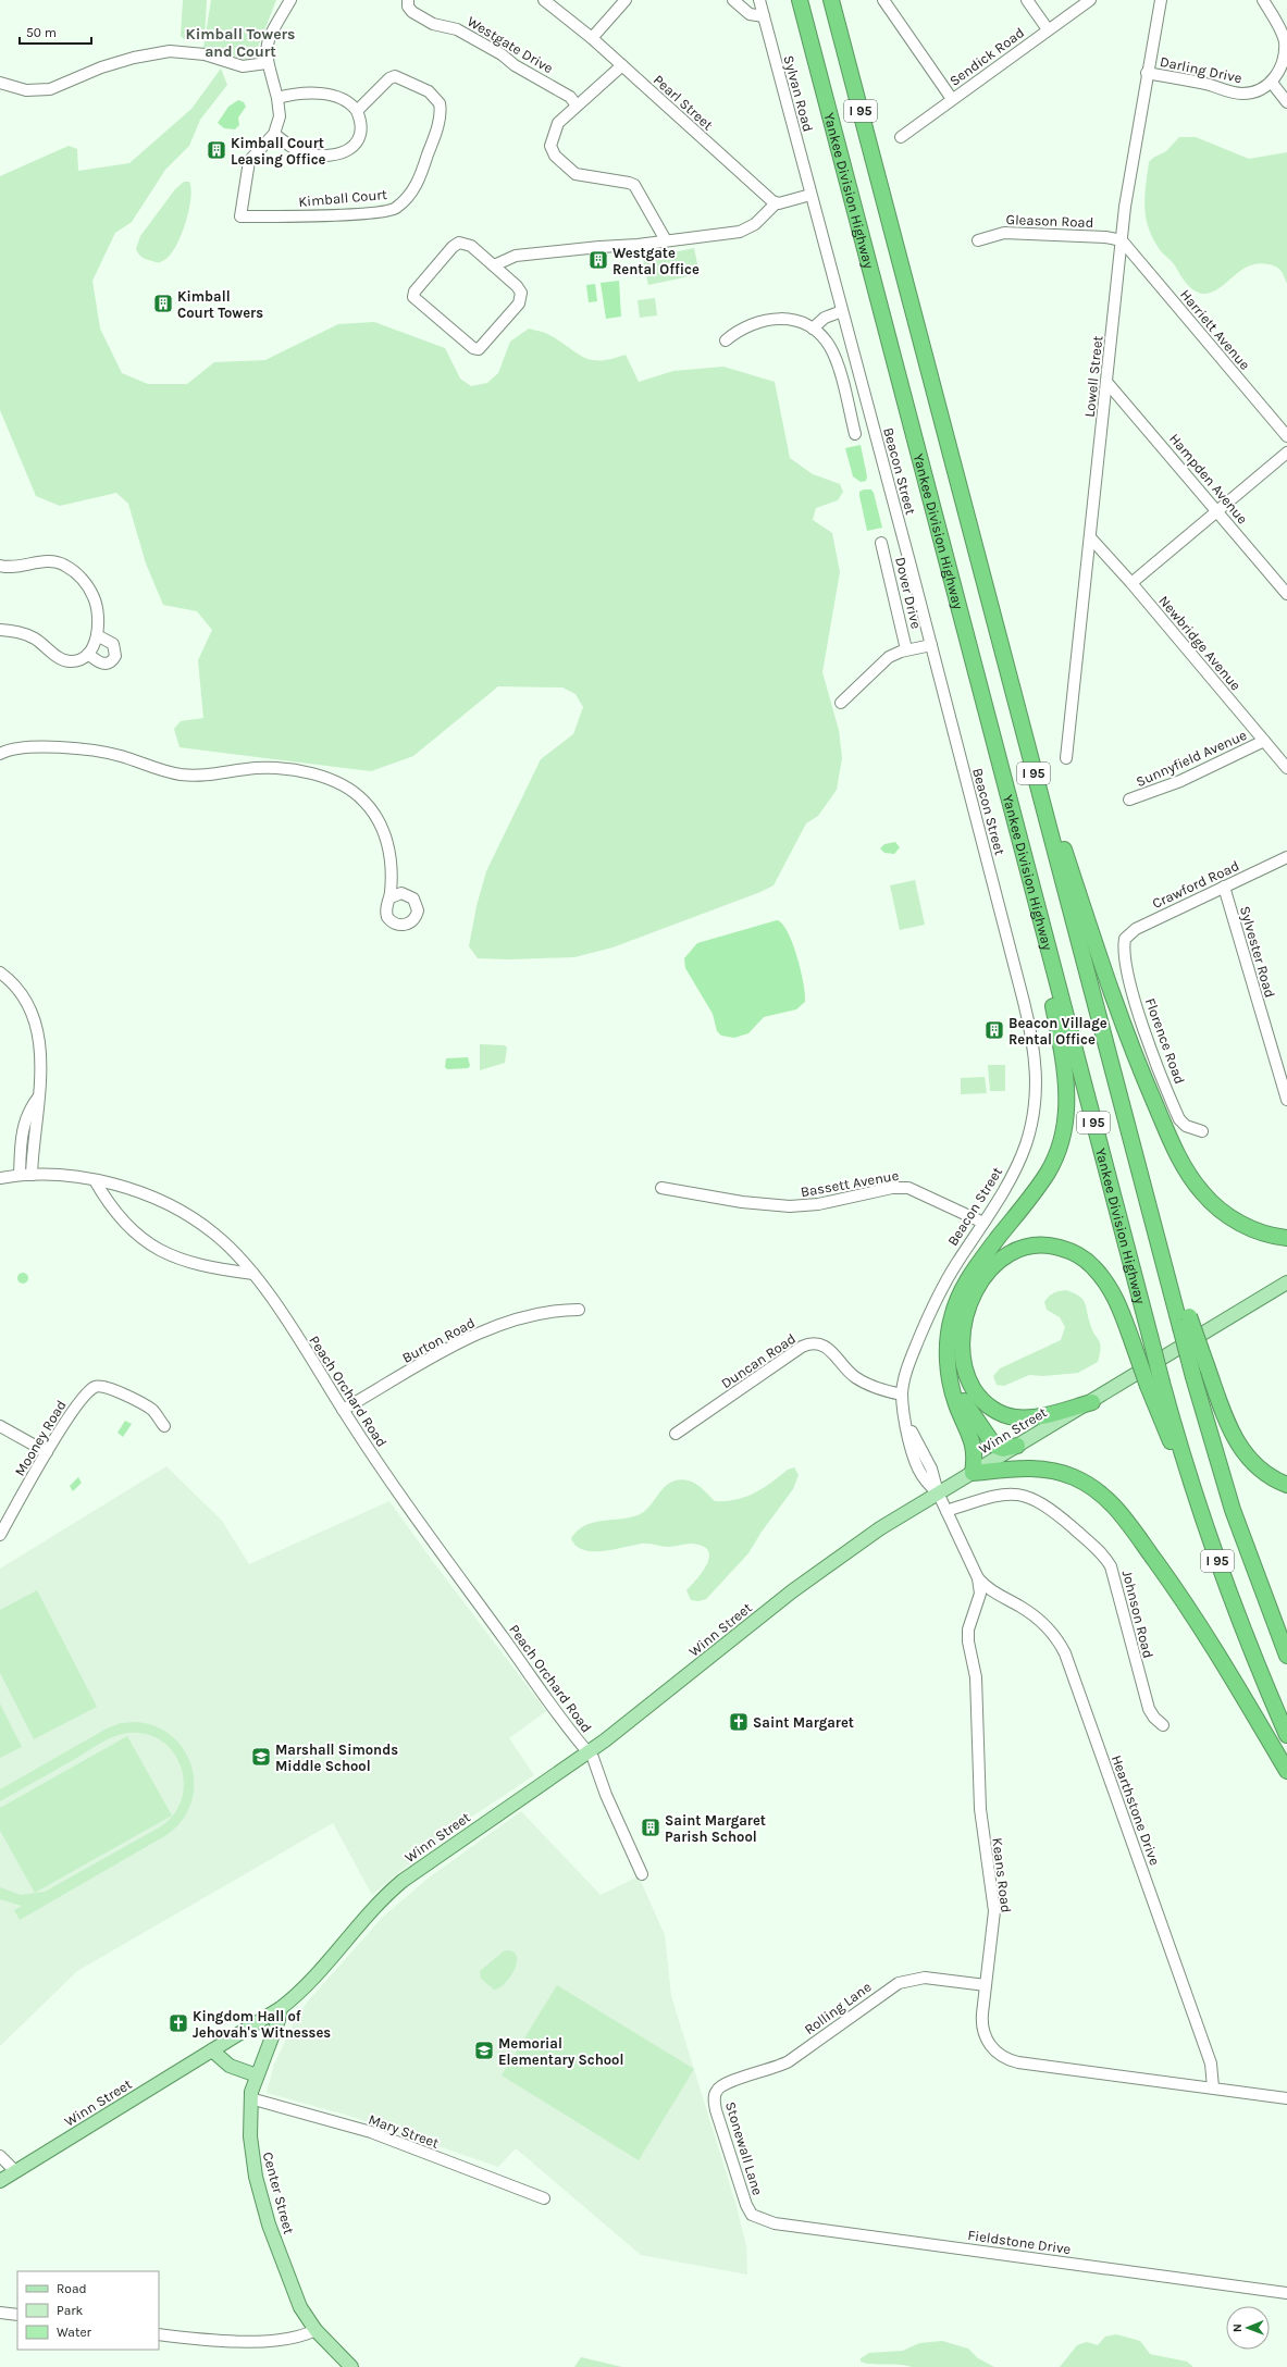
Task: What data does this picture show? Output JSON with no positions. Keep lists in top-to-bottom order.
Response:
{
  "streets": {
    "highway": ["I 95", "Yankee Division Highway"],
    "main road": ["Winn Street", "Center Street"],
    "street": [
      "Westgate Drive",
      "Sendick Road",
      "Darling Drive",
      "Sylvan Road",
      "Pearl Street",
      "Kimball Court",
      "Gleason Road",
      "Harriett Avenue",
      "Lowell Street",
      "Beacon Street",
      "Hampden Avenue",
      "Dover Drive",
      "Newbridge Avenue",
      "Sunnyfield Avenue",
      "Crawford Road",
      "Sylvester Road",
      "Florence Road",
      "Bassett Avenue",
      "Burton Road",
      "Duncan Road",
      "Peach Orchard Road",
      "Mooney Road",
      "Johnson Road",
      "Hearthstone Drive",
      "Keans Road",
      "Rolling Lane",
      "Mary Street",
      "Stonewall Lane",
      "Fieldstone Drive"
    ]
  },
  "crossings": [
    ["Darling Drive", "Lowell Street"],
    ["Sylvan Road", "Beacon Street"],
    ["I 95", "Yankee Division Highway"],
    ["Gleason Road", "Harriett Avenue"],
    ["Gleason Road", "Lowell Street"],
    ["Harriett Avenue", "Lowell Street"],
    ["Lowell Street", "Hampden Avenue"],
    ["Lowell Street", "Newbridge Avenue"],
    ["Beacon Street", "Dover Drive"],
    ["Beacon Street", "Bassett Avenue"],
    ["Beacon Street", "Duncan Road"],
    ["Beacon Street", "Winn Street"],
    ["Beacon Street", "Keans Road"],
    ["Newbridge Avenue", "Sunnyfield Avenue"],
    ["Crawford Road", "Sylvester Road"],
    ["Crawford Road", "Florence Road"],
    ["Burton Road", "Peach Orchard Road"],
    ["Peach Orchard Road", "Winn Street"],
    ["Winn Street", "Keans Road"],
    ["Winn Street", "Center Street"],
    ["Johnson Road", "Keans Road"],
    ["Hearthstone Drive", "Keans Road"],
    ["Keans Road", "Rolling Lane"],
    ["Rolling Lane", "Stonewall Lane"],
    ["Mary Street", "Center Street"],
    ["Stonewall Lane", "Fieldstone Drive"]
  ],
  "districts": ["Kimball Towers and Court"],
  "places": {
    "building": [
      "Kimball Court Leasing Office",
      "Westgate Rental Office",
      "Kimball Court Towers",
      "Beacon Village Rental Office",
      "Saint Margaret Parish School"
    ],
    "church": ["Saint Margaret", "Kingdom Hall of Jehovah's Witnesses"],
    "school or university": ["Marshall Simonds Middle School", "Memorial Elementary School"]
  },
  "legend": ["Road", "Park", "Water"],
  "scale_bar": "50 m",
  "north": "left"
}
